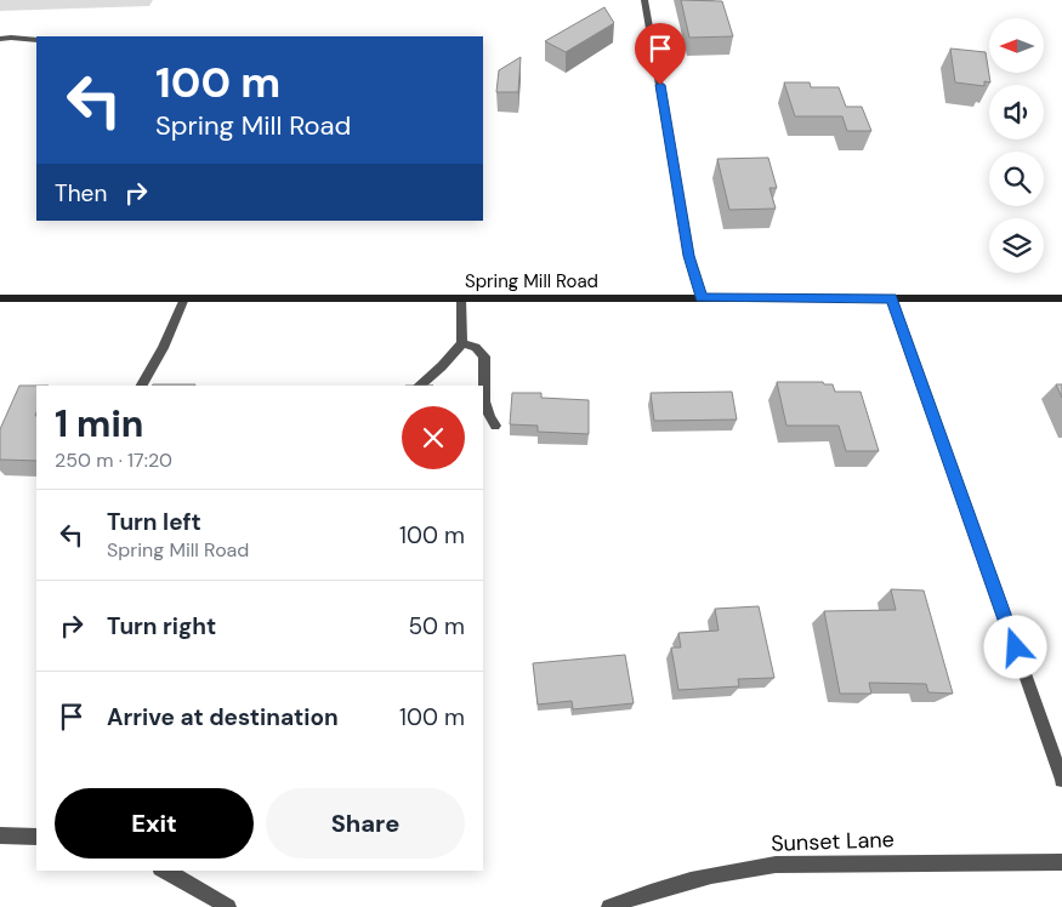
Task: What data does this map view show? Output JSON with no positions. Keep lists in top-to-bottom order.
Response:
{
  "streets": {
    "street": ["Spring Mill Road", "Sunset Lane"]
  },
  "north": "left",
  "page": {
    "turn": ["100 m", "Spring Mill Road"],
    "then": "Then",
    "heading": ["1 min", "250 m · 17:20"],
    "list": [
      {
        "name": "Turn left",
        "note": "Spring Mill Road",
        "value": "100 m"
      },
      {
        "name": "Turn right",
        "value": "50 m"
      },
      {
        "name": "Arrive at destination",
        "value": "100 m"
      }
    ],
    "buttons": ["Exit", "Share"]
  }
}
